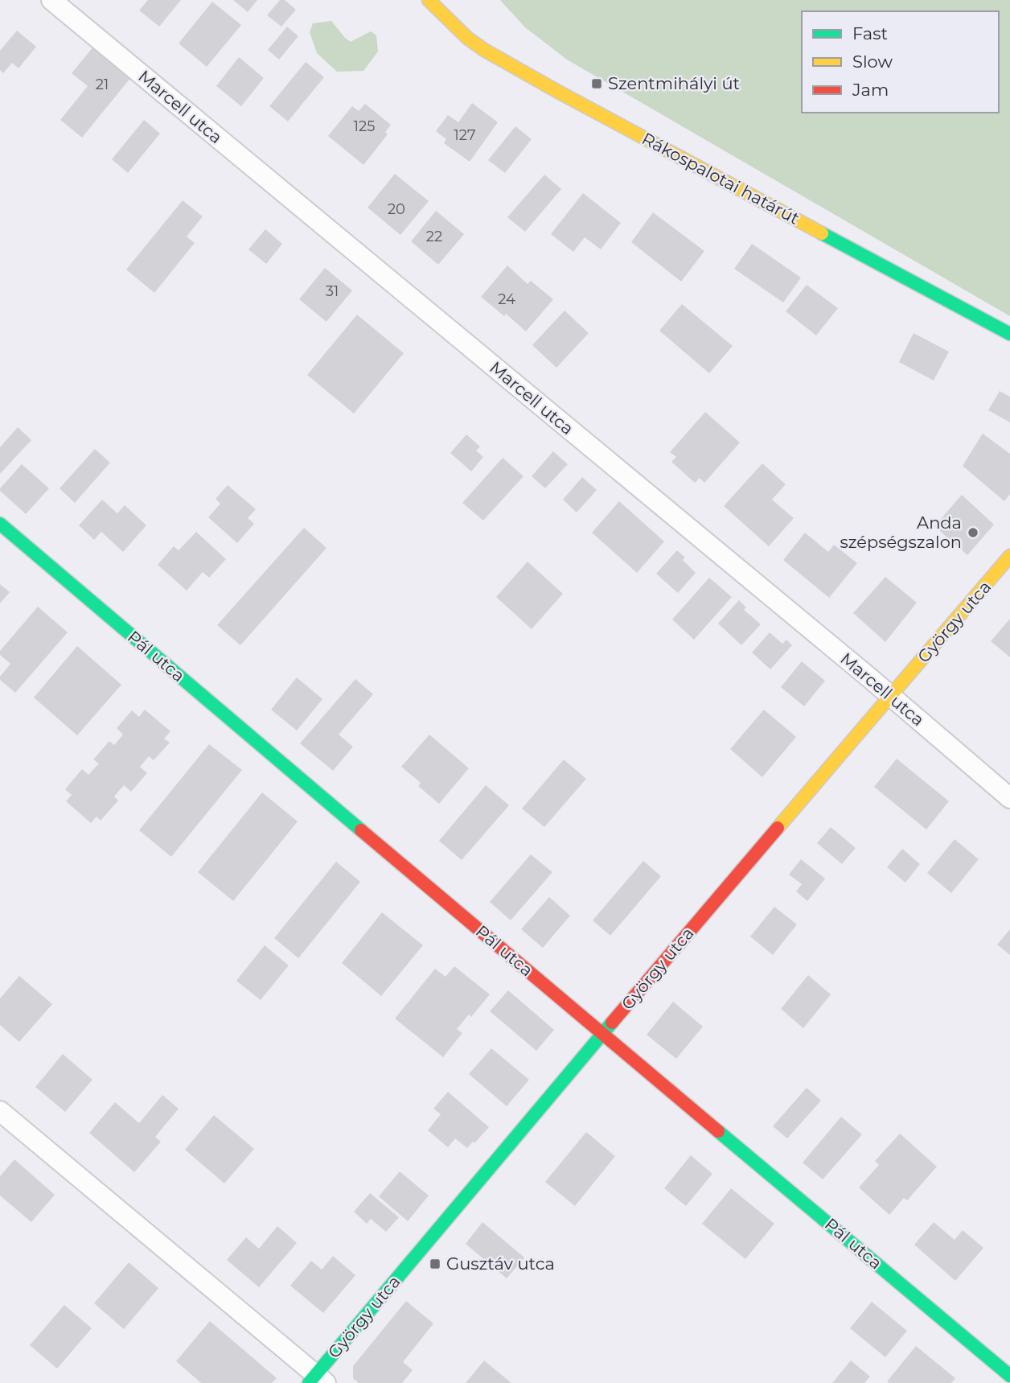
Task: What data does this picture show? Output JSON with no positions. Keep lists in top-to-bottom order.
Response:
{
  "streets": {
    "street": [
      "Marcell utca",
      "Rákospalotai határút",
      "György utca",
      "Pál utca"
    ]
  },
  "crossings": [
    ["Marcell utca", "György utca"],
    ["György utca", "Pál utca"]
  ],
  "places": {
    "transit": ["Szentmihályi út", "Gusztáv utca"],
    "other": ["Anda szépségszalon"]
  },
  "house_numbers": [
    "21",
    "125",
    "127",
    "20",
    "22",
    "31",
    "24"
  ],
  "legend": ["Fast", "Slow", "Jam"]
}
